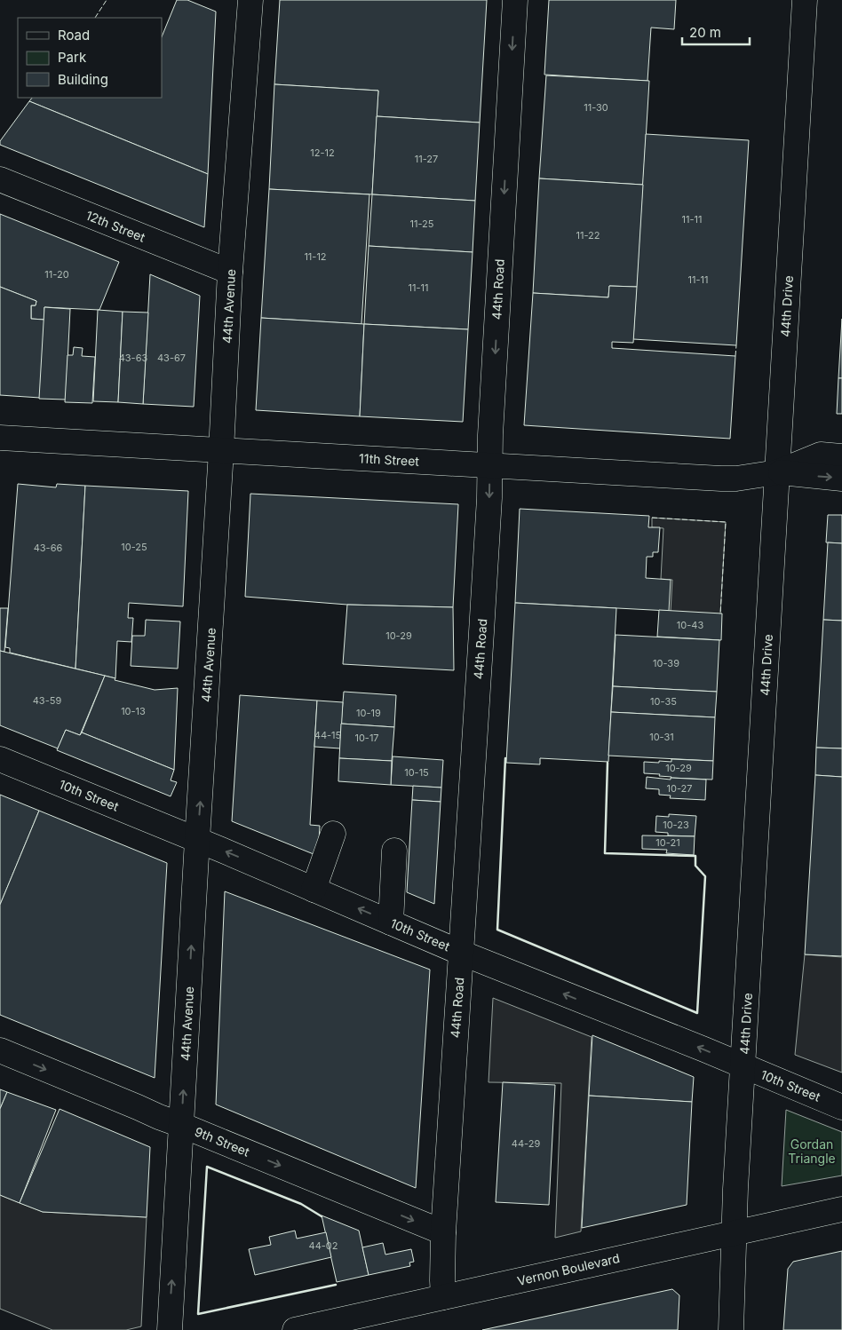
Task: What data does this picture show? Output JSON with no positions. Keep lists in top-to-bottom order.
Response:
{
  "streets": {
    "street": [
      "12th Street",
      "44th Road",
      "44th Avenue",
      "44th Drive",
      "11th Street",
      "10th Street",
      "9th Street",
      "Vernon Boulevard"
    ]
  },
  "crossings": [
    ["12th Street", "44th Avenue"],
    ["44th Road", "11th Street"],
    ["44th Road", "10th Street"],
    ["44th Road", "9th Street"],
    ["44th Road", "Vernon Boulevard"],
    ["44th Avenue", "11th Street"],
    ["44th Avenue", "10th Street"],
    ["44th Avenue", "9th Street"],
    ["44th Drive", "11th Street"],
    ["44th Drive", "10th Street"],
    ["44th Drive", "Vernon Boulevard"]
  ],
  "one_way": [
    "44th Road",
    "44th Avenue",
    "10th Street",
    "9th Street"
  ],
  "parks": ["Gordan Triangle"],
  "house_numbers": [
    "11-30",
    "12-12",
    "11-27",
    "11-11",
    "11-25",
    "11-22",
    "11-12",
    "11-20",
    "11-11",
    "11-11",
    "43-63",
    "43-67",
    "10-25",
    "43-66",
    "10-43",
    "10-29",
    "10-39",
    "43-59",
    "10-35",
    "10-13",
    "10-19",
    "44-15",
    "10-31",
    "10-17",
    "10-29",
    "10-15",
    "10-27",
    "10-23",
    "10-21",
    "44-29",
    "44-02"
  ],
  "legend": ["Road", "Park", "Building"],
  "scale_bar": "20 m"
}
